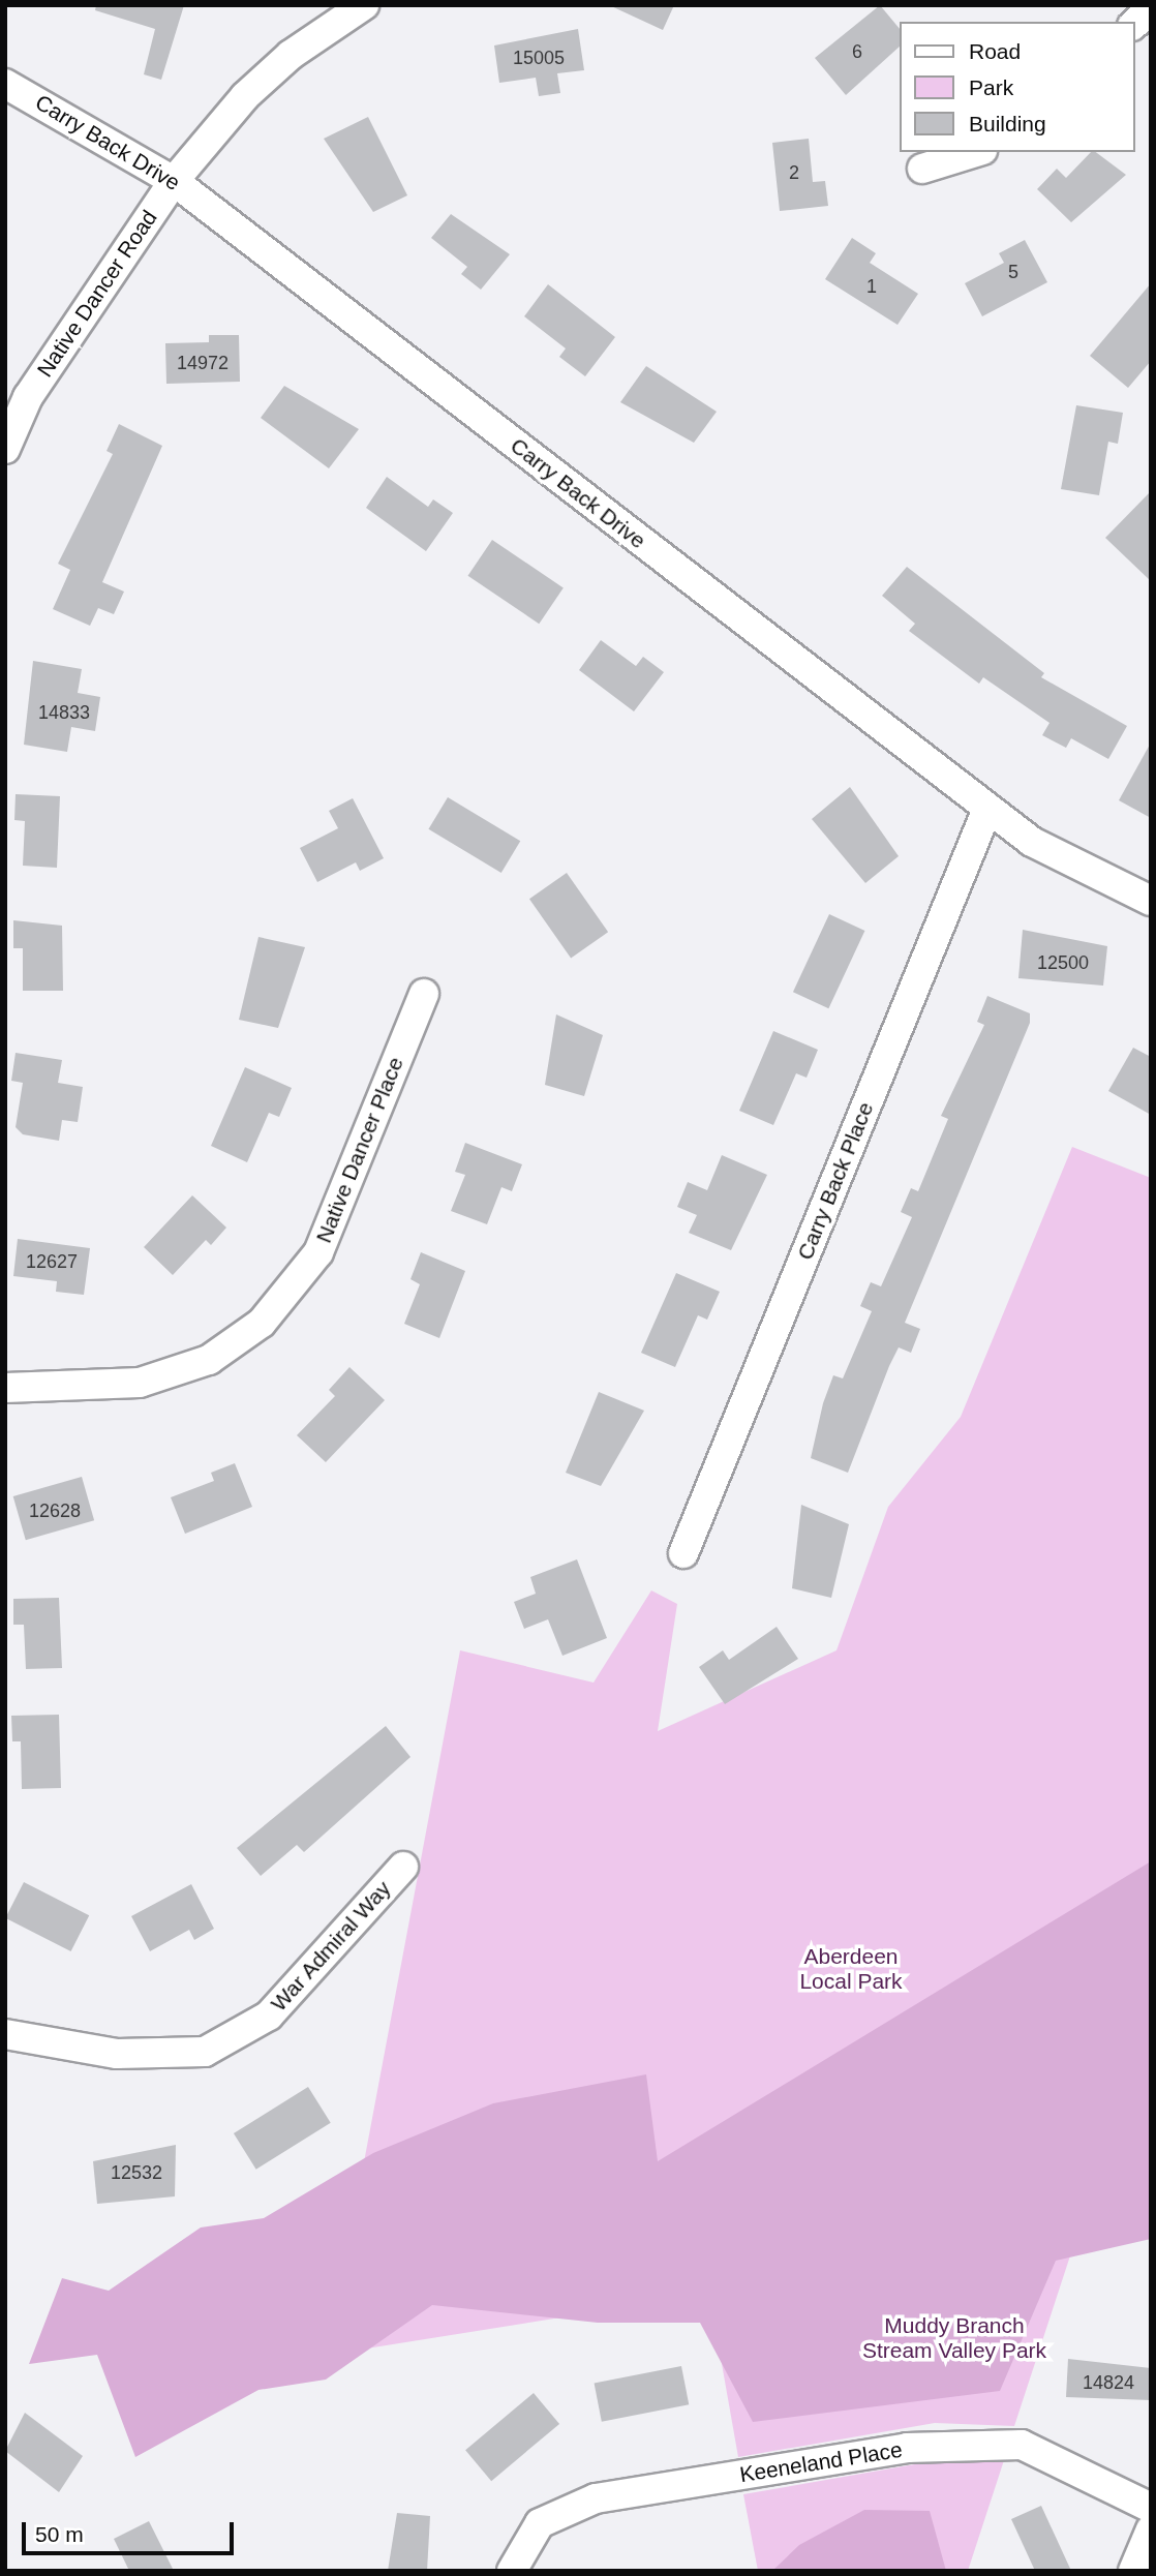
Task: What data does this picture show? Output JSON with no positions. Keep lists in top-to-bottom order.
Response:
{
  "streets": {
    "street": [
      "Carry Back Drive",
      "Native Dancer Road",
      "Native Dancer Place",
      "Carry Back Place",
      "War Admiral Way",
      "Keeneland Place"
    ]
  },
  "crossings": [
    ["Carry Back Drive", "Native Dancer Road"],
    ["Carry Back Drive", "Carry Back Place"]
  ],
  "parks": ["Aberdeen Local Park", "Muddy Branch Stream Valley Park"],
  "house_numbers": [
    "6",
    "15005",
    "2",
    "5",
    "1",
    "14972",
    "14833",
    "12500",
    "12627",
    "12628",
    "12532",
    "14824"
  ],
  "legend": ["Road", "Park", "Building"],
  "scale_bar": "50 m"
}
